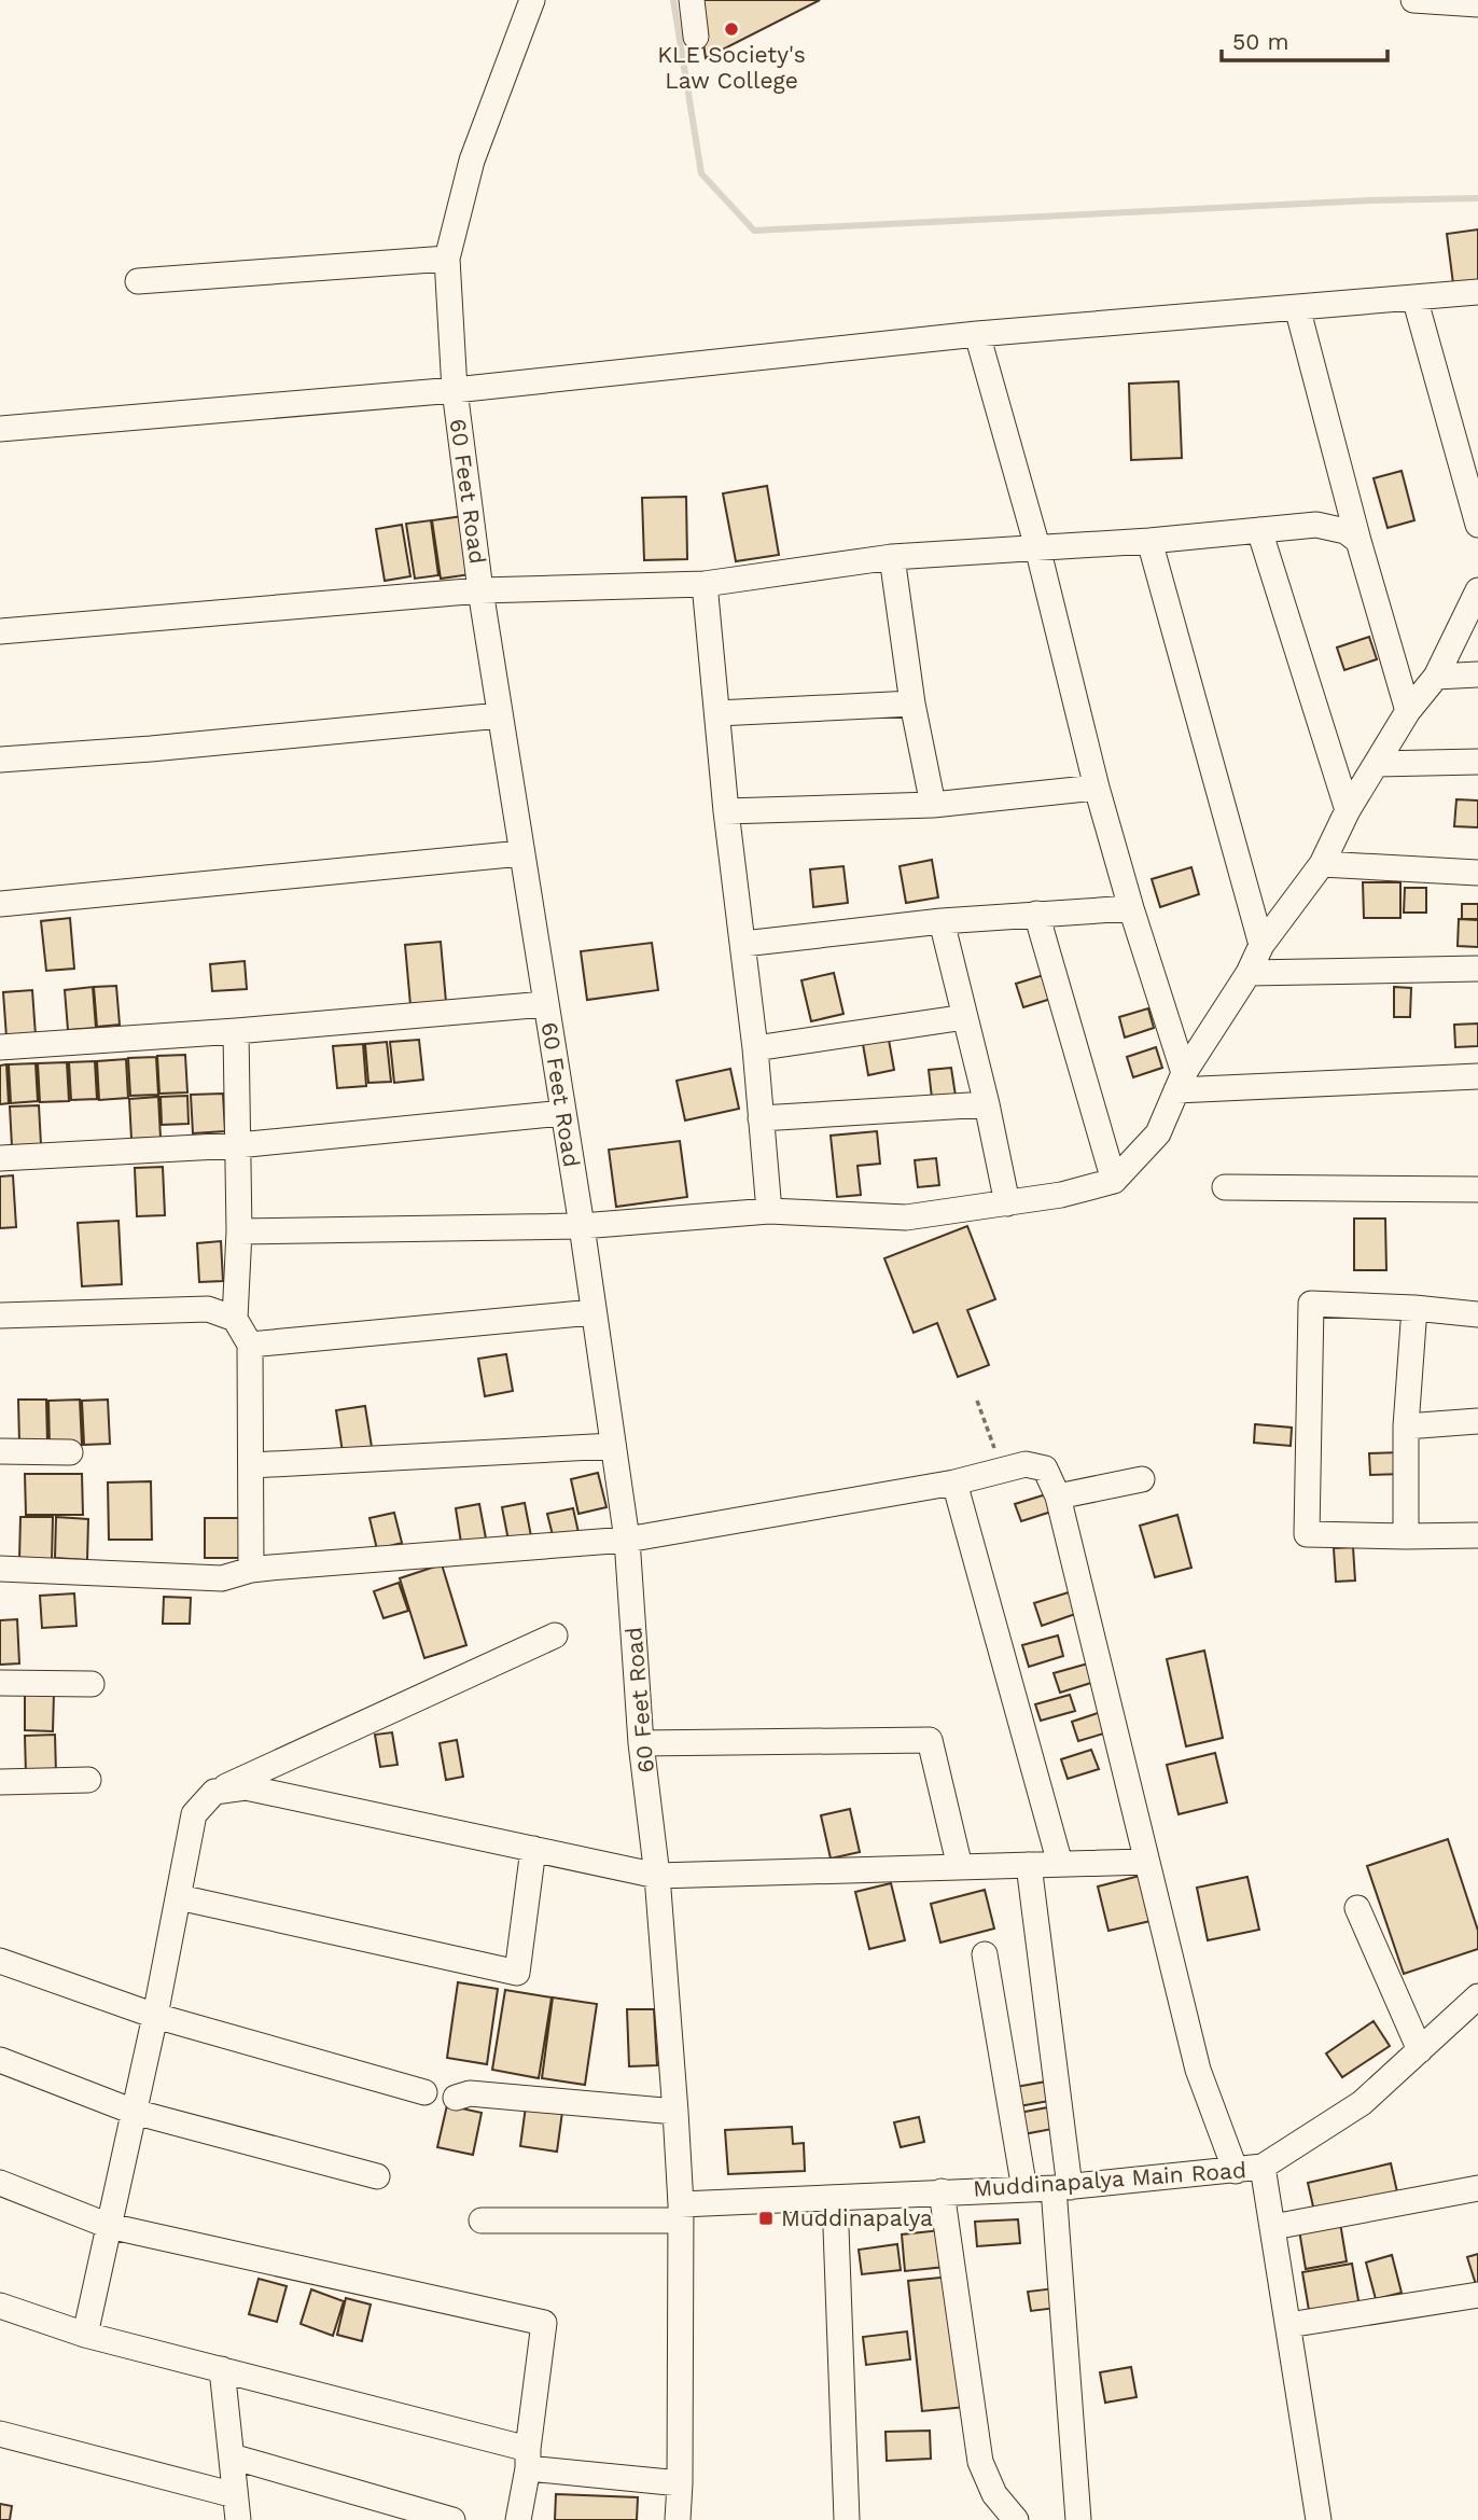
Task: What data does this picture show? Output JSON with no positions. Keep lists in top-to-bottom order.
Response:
{
  "streets": {
    "street": ["60 Feet Road", "Muddinapalya Main Road"]
  },
  "crossings": [
    ["60 Feet Road", "Muddinapalya Main Road"]
  ],
  "places": {
    "other": ["KLE Society's Law College"],
    "transit": ["Muddinapalya"]
  },
  "scale_bar": "50 m"
}
